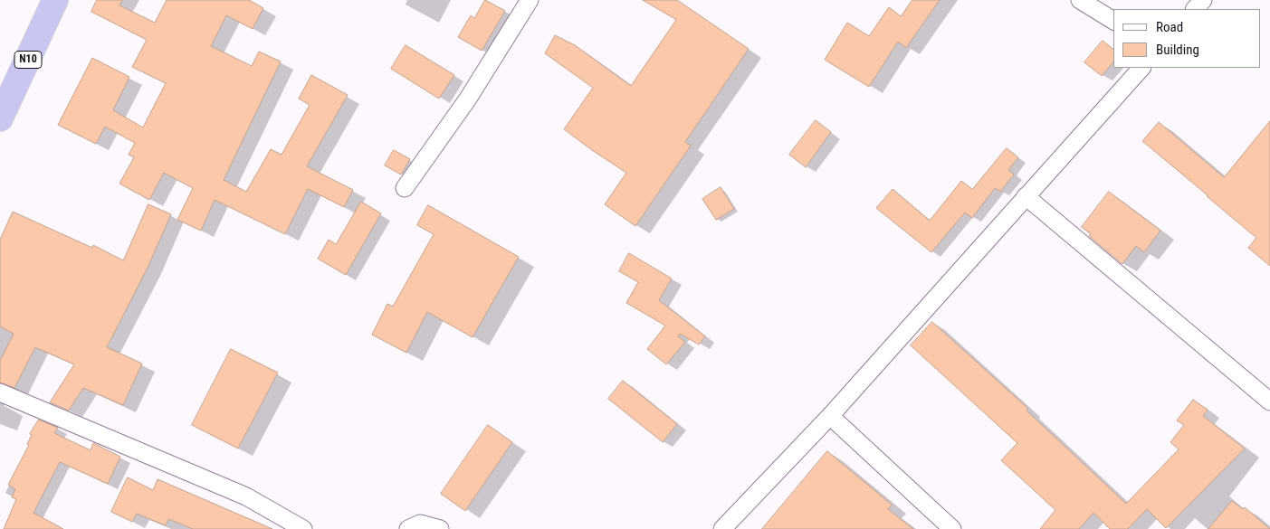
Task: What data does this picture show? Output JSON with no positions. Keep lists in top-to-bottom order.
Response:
{
  "streets": {
    "highway": ["N10"]
  },
  "legend": ["Road", "Building"]
}
